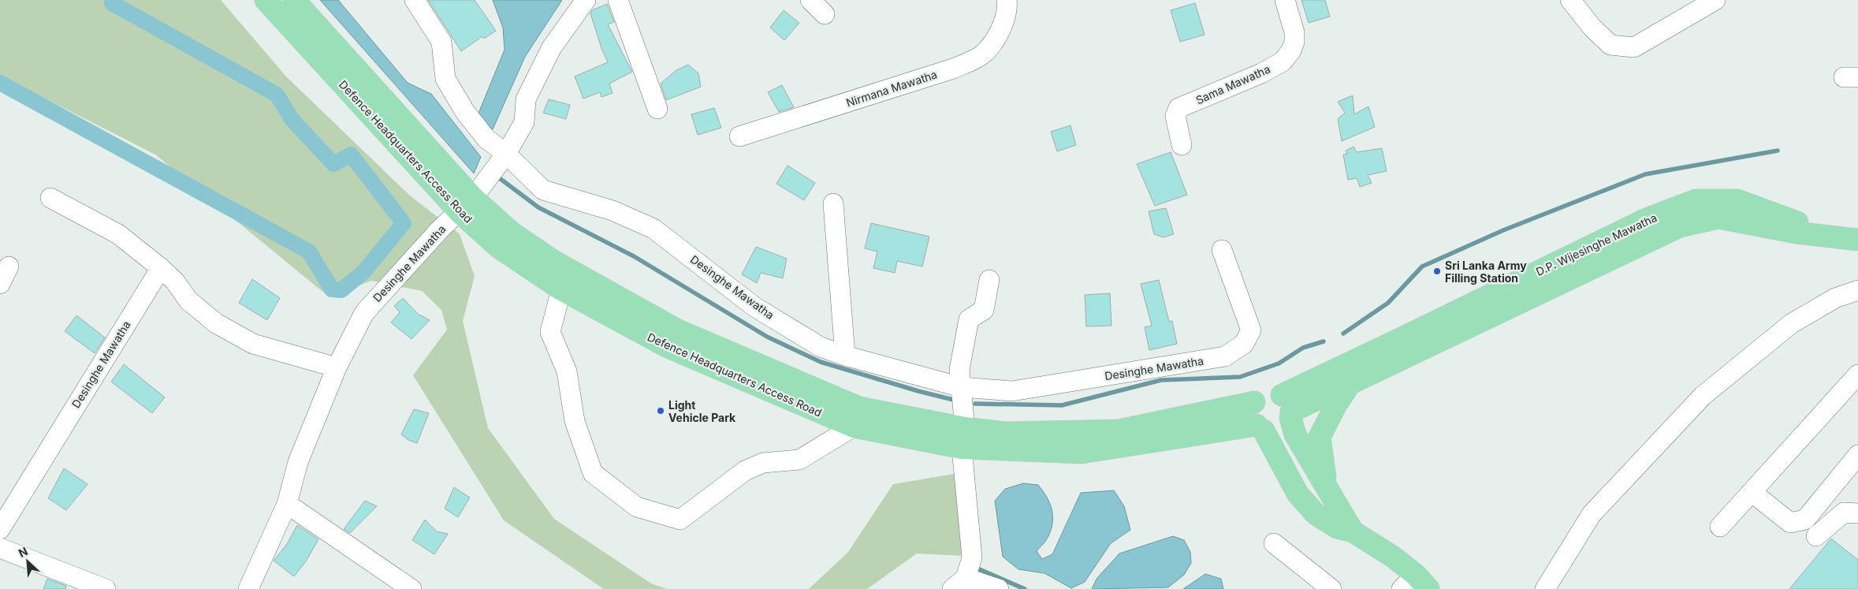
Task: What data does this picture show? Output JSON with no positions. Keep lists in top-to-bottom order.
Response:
{
  "streets": {
    "main road": ["Defence Headquarters Access Road", "D.P. Wijesinghe Mawatha"],
    "street": ["Sama Mawatha", "Nirmana Mawatha", "Desinghe Mawatha"]
  },
  "crossings": [
    ["Defence Headquarters Access Road", "D.P. Wijesinghe Mawatha"],
    ["Defence Headquarters Access Road", "Desinghe Mawatha"]
  ],
  "places": ["Sri Lanka Army Filling Station", "Light Vehicle Park"],
  "north": "top left"
}
